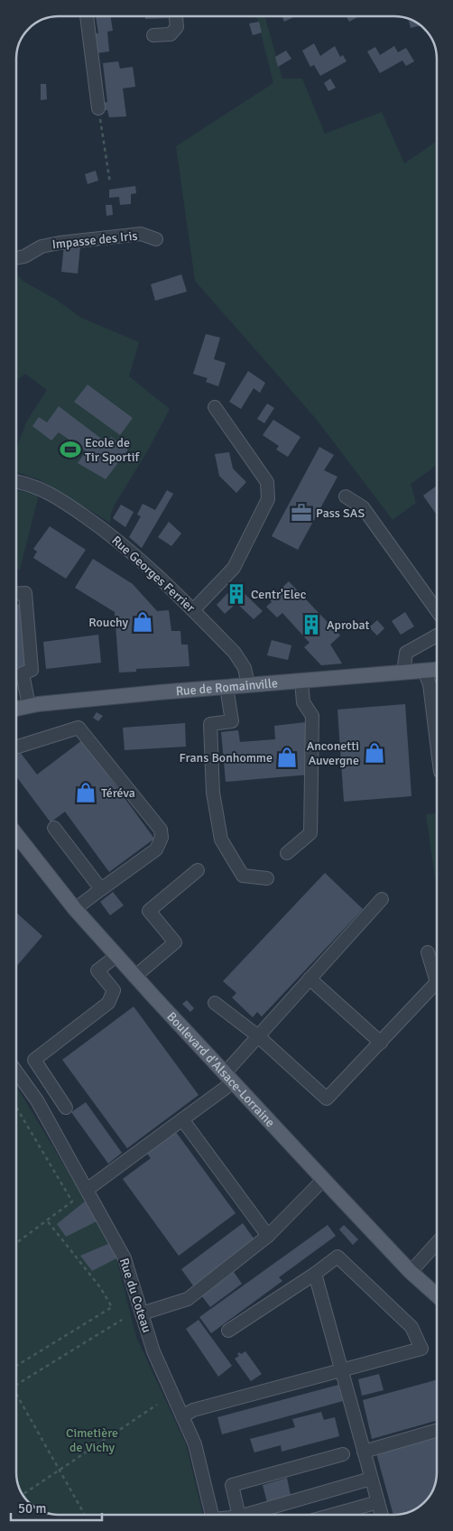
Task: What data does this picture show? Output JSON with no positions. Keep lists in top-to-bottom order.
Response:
{
  "streets": {
    "main road": ["Rue de Romainville", "Boulevard d'Alsace-Lorraine"],
    "street": ["Impasse des Iris", "Rue Georges Ferrier", "Rue du Coteau"]
  },
  "crossings": [
    ["Rue Georges Ferrier", "Rue de Romainville"]
  ],
  "parks": ["Cimetière de Vichy"],
  "places": {
    "sports": ["Ecole de Tir Sportif"],
    "office": ["Pass SAS"],
    "building": ["Centr'Elec", "Aprobat"],
    "shop": [
      "Rouchy",
      "Anconetti Auvergne",
      "Frans Bonhomme",
      "Téréva"
    ]
  },
  "scale_bar": "50 m"
}
